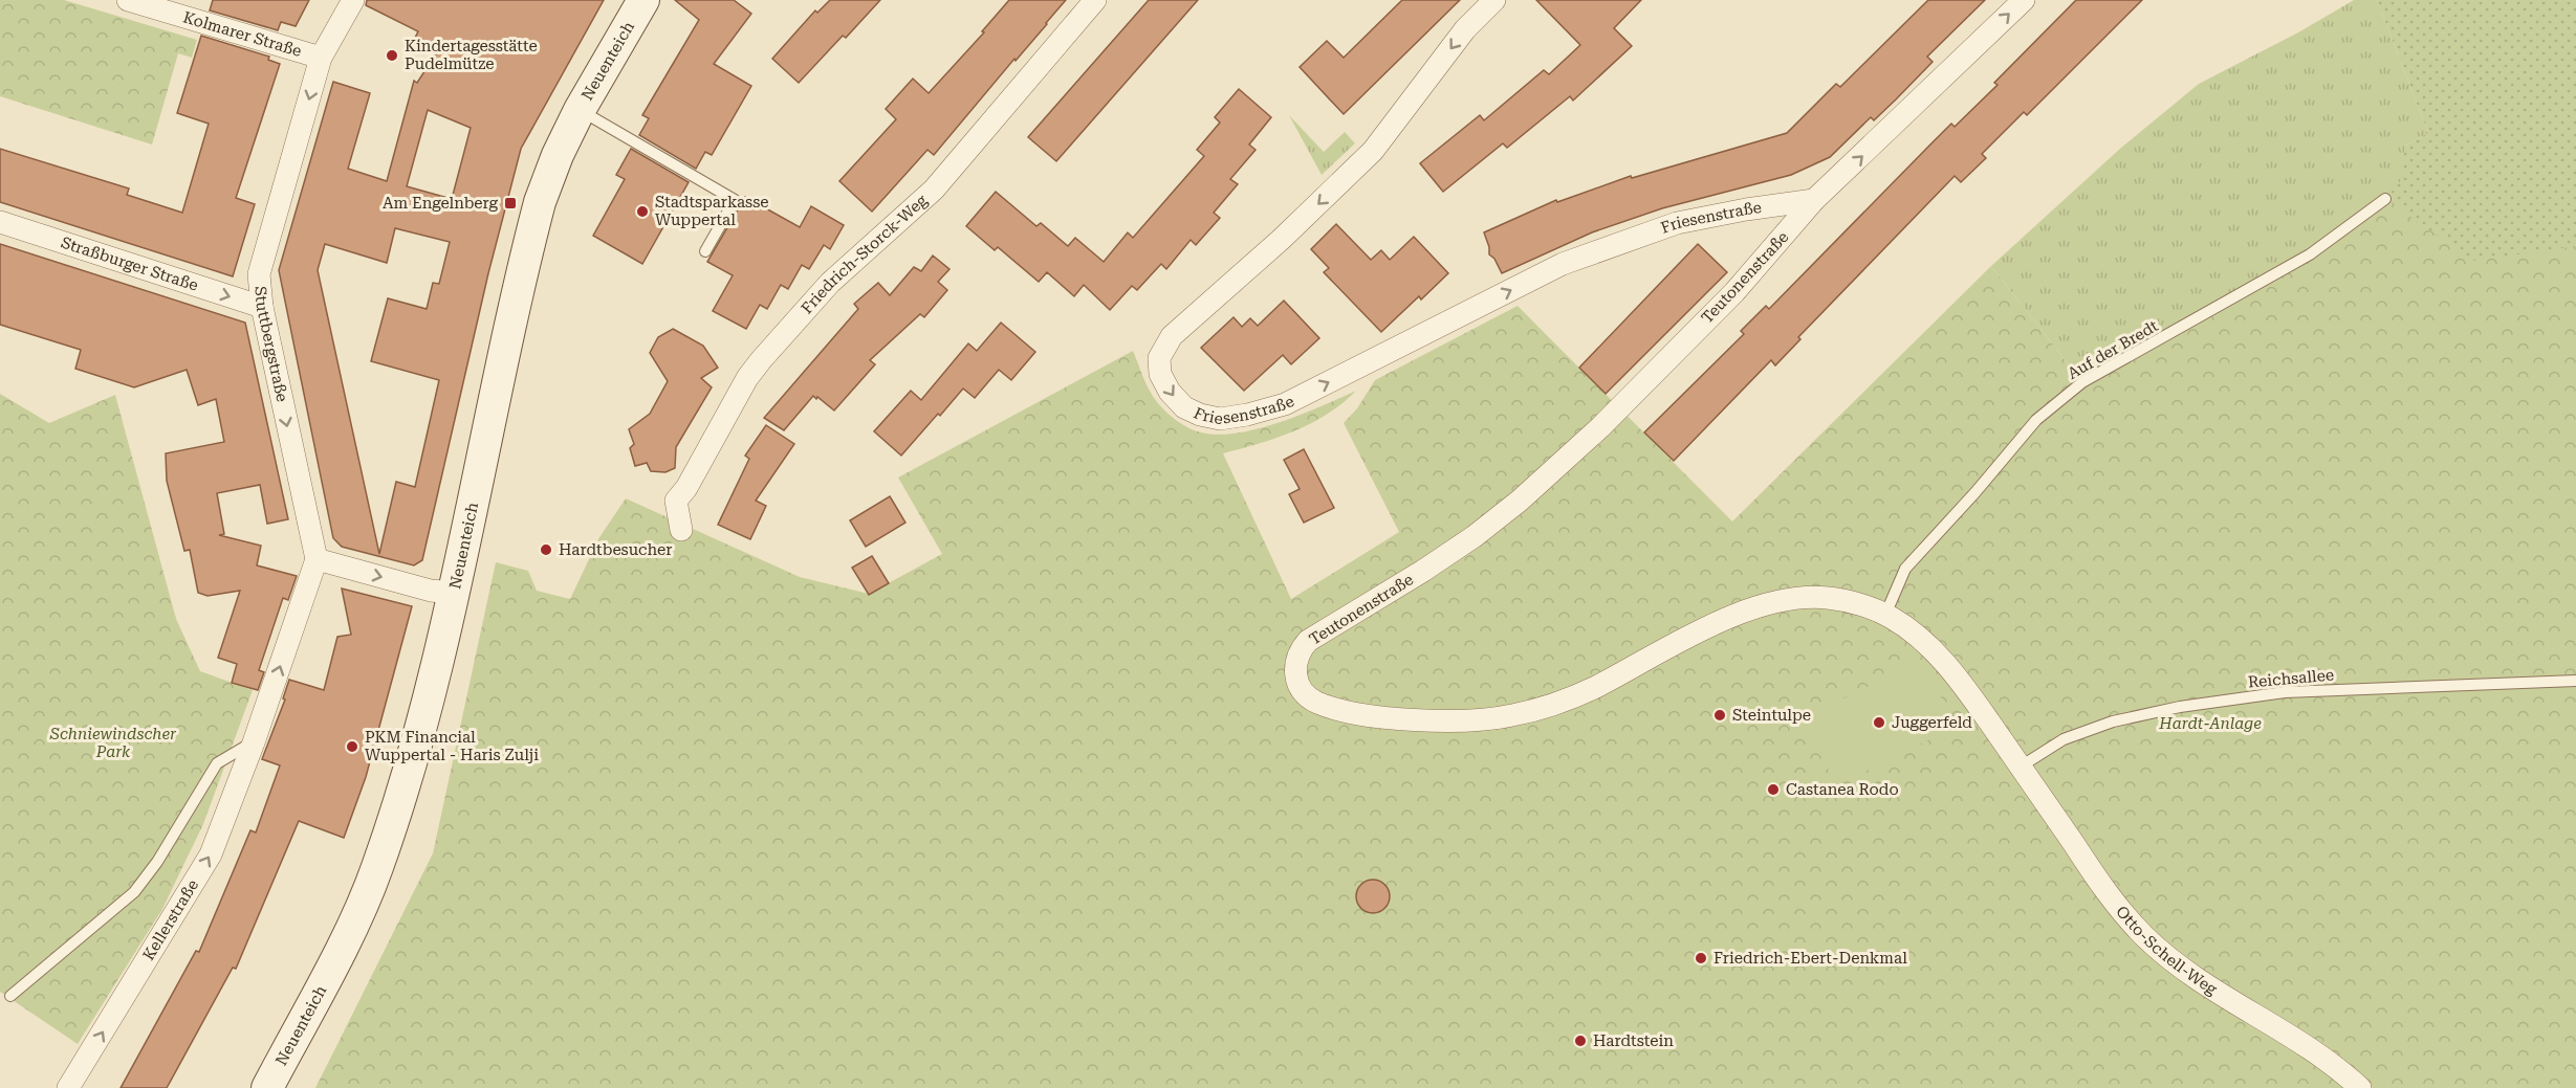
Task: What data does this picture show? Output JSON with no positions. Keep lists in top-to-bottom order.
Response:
{
  "streets": {
    "street": [
      "Kolmarer Straße",
      "Neuenteich",
      "Friesenstraße",
      "Friedrich-Storck-Weg",
      "Straßburger Straße",
      "Teutonenstraße",
      "Stuttbergstraße",
      "Kellerstraße",
      "Otto-Schell-Weg"
    ],
    "lane": ["Auf der Bredt", "Reichsallee"]
  },
  "crossings": [
    ["Kolmarer Straße", "Stuttbergstraße"],
    ["Friesenstraße", "Teutonenstraße"],
    ["Straßburger Straße", "Stuttbergstraße"],
    ["Teutonenstraße", "Auf der Bredt"],
    ["Teutonenstraße", "Reichsallee"],
    ["Teutonenstraße", "Otto-Schell-Weg"],
    ["Stuttbergstraße", "Kellerstraße"],
    ["Reichsallee", "Otto-Schell-Weg"]
  ],
  "one_way": ["Straßburger Straße", "Stuttbergstraße", "Kellerstraße"],
  "parks": ["Hardt-Anlage", "Schniewindscher Park"],
  "places": {
    "other": [
      "Kindertagesstätte Pudelmütze",
      "Stadtsparkasse Wuppertal",
      "Hardtbesucher",
      "Steintulpe",
      "Juggerfeld",
      "PKM Financial Wuppertal - Haris Zulji",
      "Castanea Rodo",
      "Friedrich-Ebert-Denkmal",
      "Hardtstein"
    ],
    "transit": ["Am Engelnberg"]
  }
}
